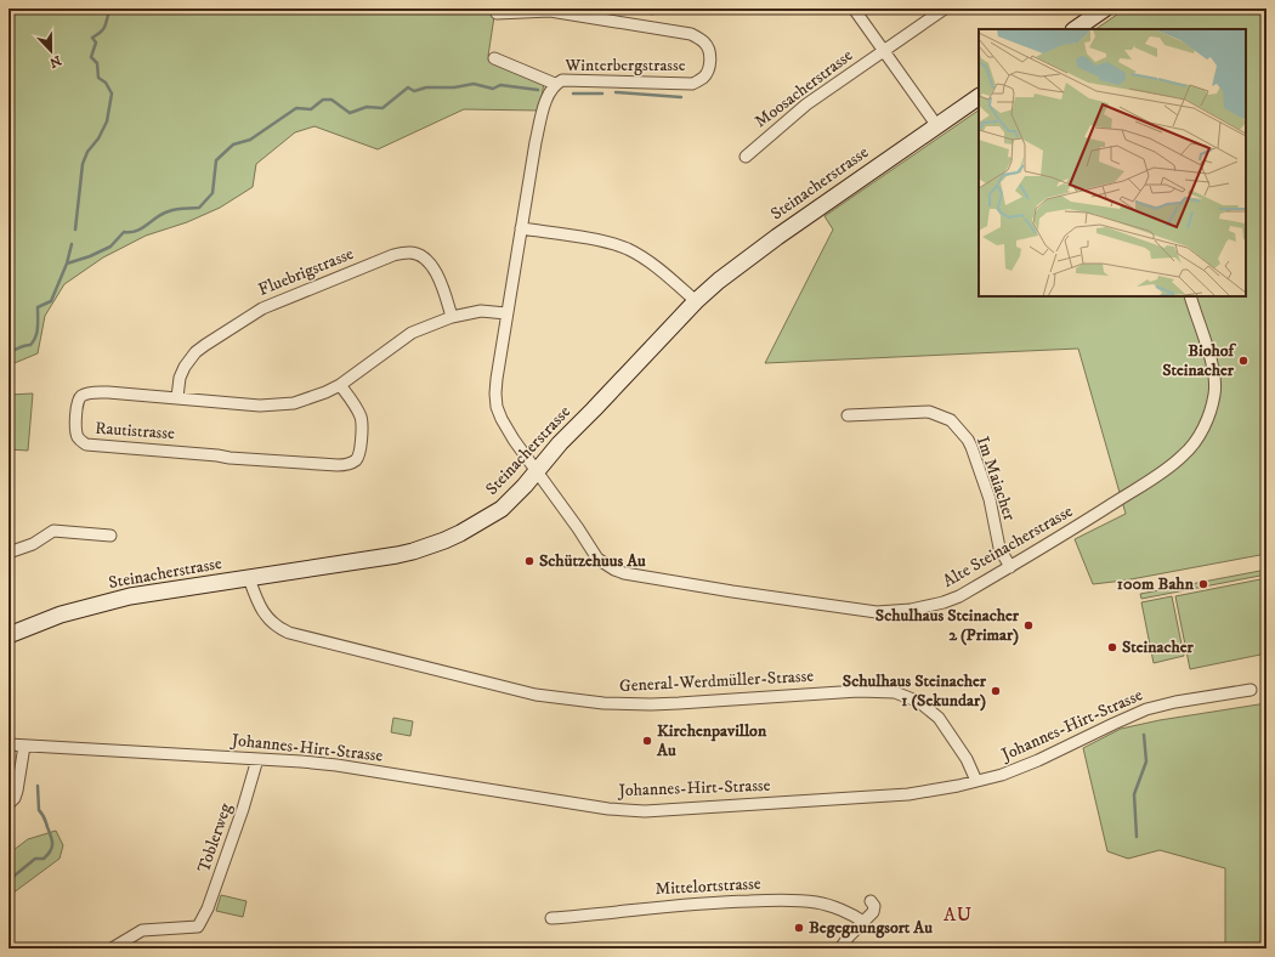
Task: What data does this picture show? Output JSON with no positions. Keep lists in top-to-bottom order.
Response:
{
  "streets": {
    "street": [
      "Winterbergstrasse",
      "Moosacherstrasse",
      "Steinacherstrasse",
      "Fluebrigstrasse",
      "Rautistrasse",
      "Im Maiacher",
      "Alte Steinacherstrasse",
      "General-Werdmüller-Strasse",
      "Johannes-Hirt-Strasse",
      "Toblerweg",
      "Mittelortstrasse"
    ]
  },
  "crossings": [
    ["Winterbergstrasse", "Steinacherstrasse"],
    ["Winterbergstrasse", "Alte Steinacherstrasse"],
    ["Steinacherstrasse", "Alte Steinacherstrasse"],
    ["Steinacherstrasse", "General-Werdmüller-Strasse"],
    ["Fluebrigstrasse", "Rautistrasse"],
    ["Im Maiacher", "Alte Steinacherstrasse"],
    ["General-Werdmüller-Strasse", "Johannes-Hirt-Strasse"],
    ["Johannes-Hirt-Strasse", "Toblerweg"]
  ],
  "districts": ["AU"],
  "places": [
    "Biohof Steinacher",
    "Schützehuus Au",
    "100m Bahn",
    "Schulhaus Steinacher 2 (Primar)",
    "Steinacher",
    "Schulhaus Steinacher 1 (Sekundar)",
    "Kirchenpavillon Au",
    "Begegnungsort Au"
  ],
  "north": "bottom"
}
